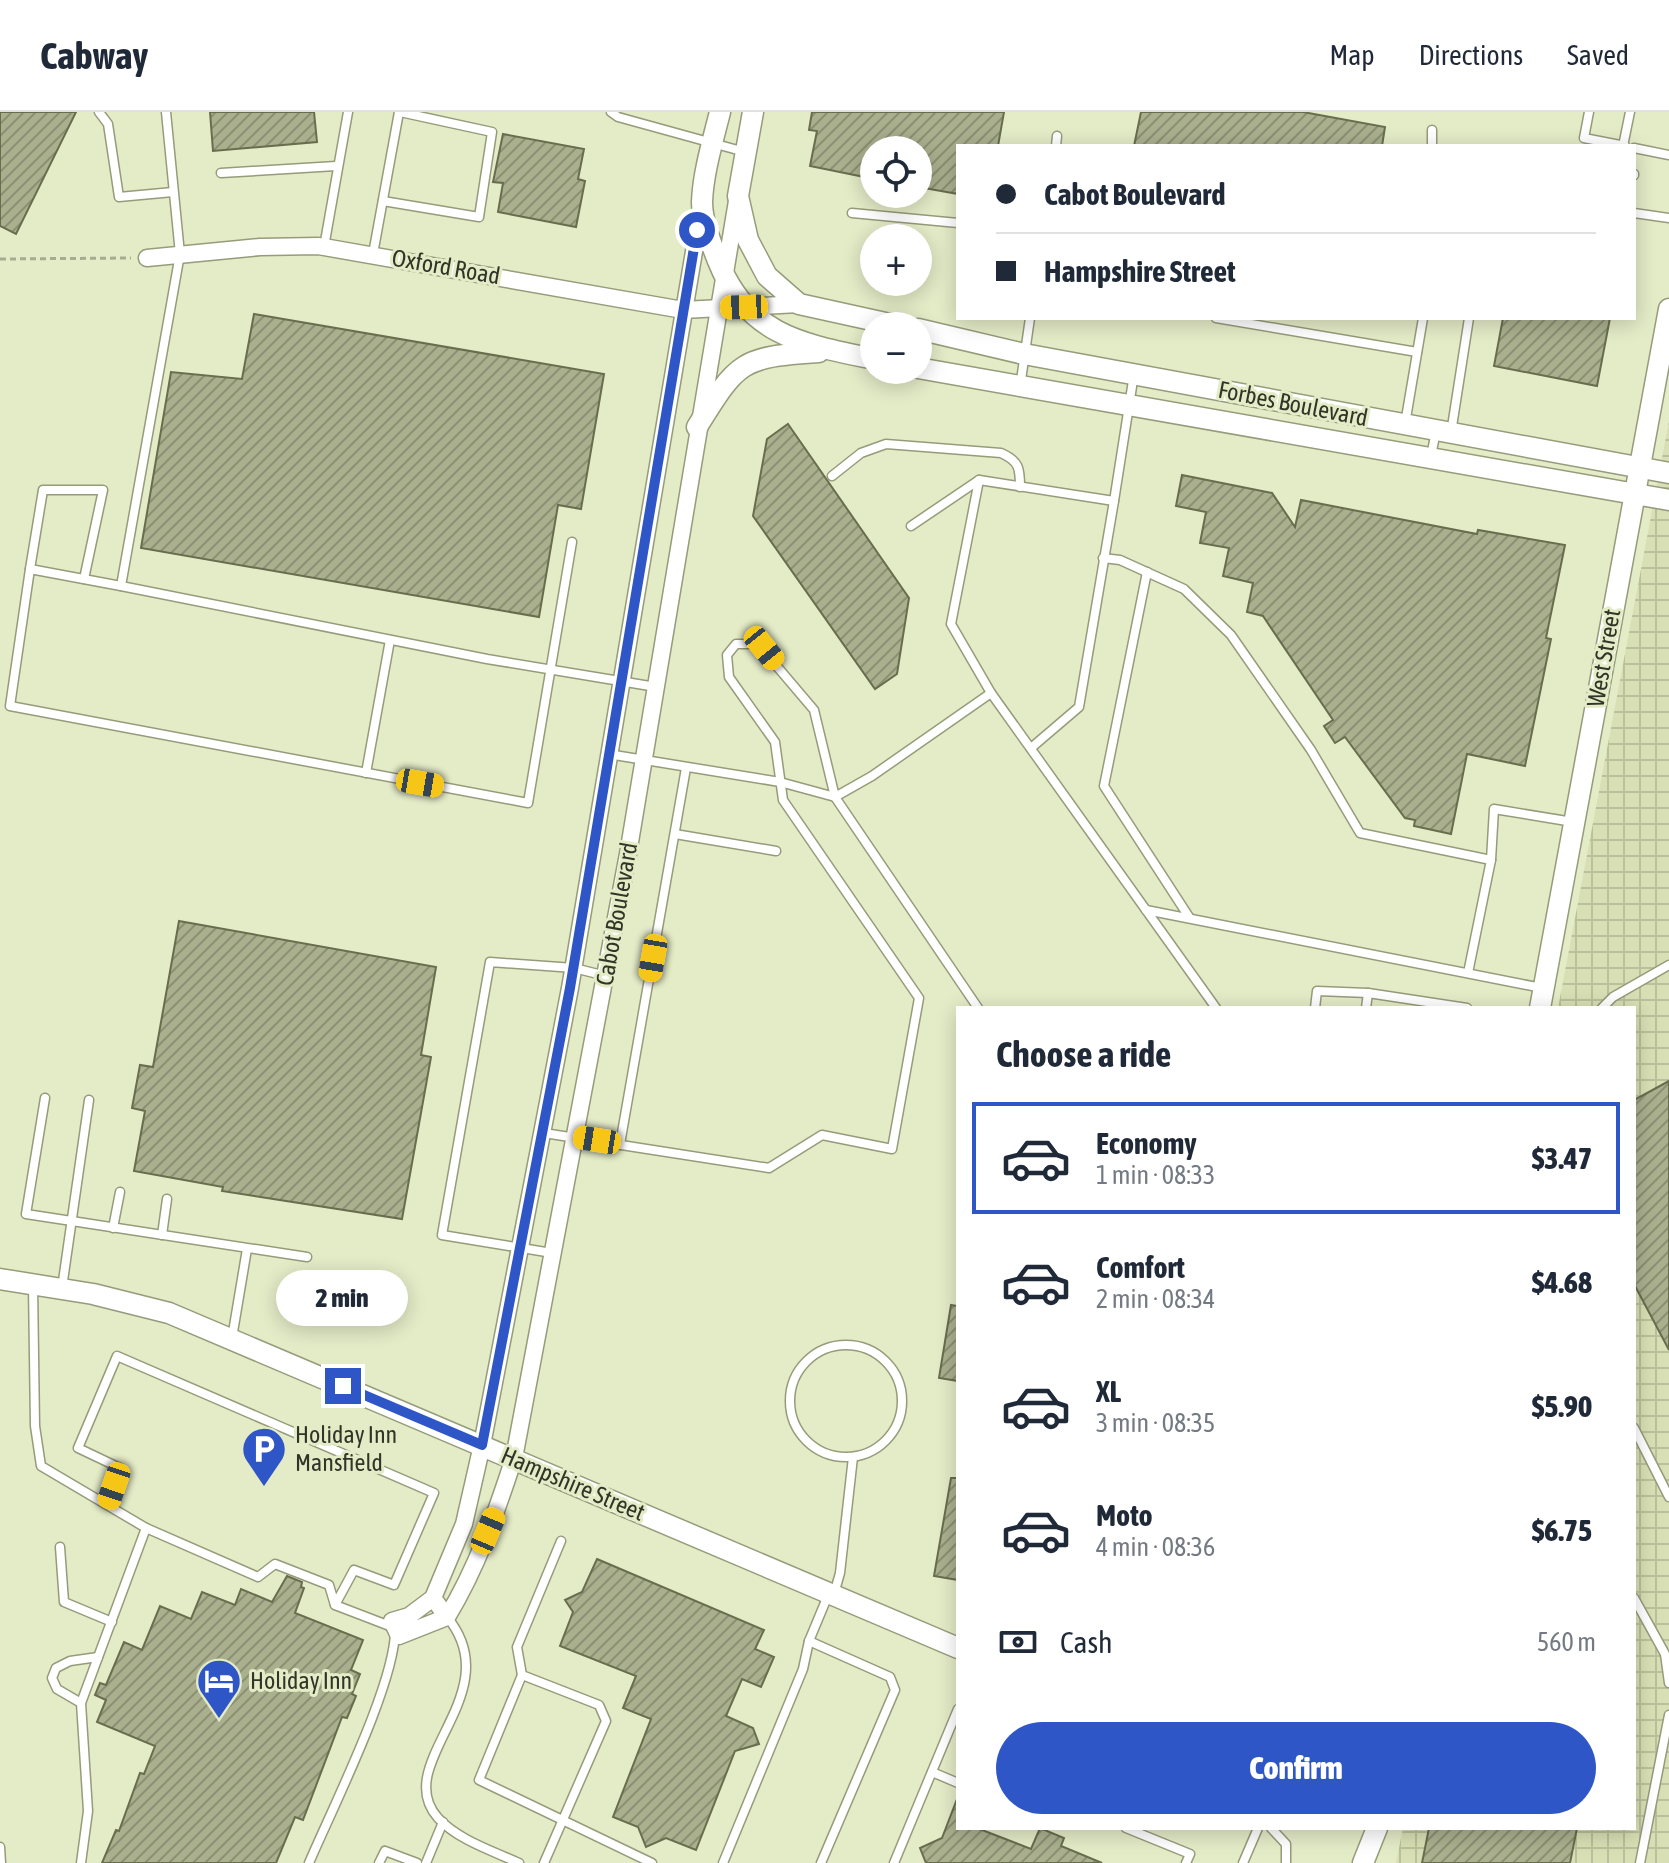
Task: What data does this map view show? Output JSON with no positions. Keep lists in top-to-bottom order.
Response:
{
  "streets": {
    "street": [
      "Oxford Road",
      "Forbes Boulevard",
      "West Street",
      "Cabot Boulevard",
      "Hampshire Street"
    ]
  },
  "crossings": [
    ["Oxford Road", "Cabot Boulevard"],
    ["Forbes Boulevard", "West Street"],
    ["Cabot Boulevard", "Hampshire Street"]
  ],
  "places": {
    "parking": ["Holiday Inn Mansfield"],
    "hotel": ["Holiday Inn"]
  },
  "page": {
    "header": "Cabway",
    "nav": ["Map", "Directions", "Saved"],
    "map_buttons": ["+", "−"],
    "banner": ["Cabot Boulevard", "Hampshire Street"],
    "heading": "Choose a ride",
    "list": [
      {
        "name": "Economy",
        "note": "1 min · 08:33",
        "value": "$3.47"
      },
      {
        "name": "Comfort",
        "note": "2 min · 08:34",
        "value": "$4.68"
      },
      {
        "name": "XL",
        "note": "3 min · 08:35",
        "value": "$5.90"
      },
      {
        "name": "Moto",
        "note": "4 min · 08:36",
        "value": "$6.75"
      }
    ],
    "bubble": "2 min",
    "pay": ["Cash", "560 m"],
    "buttons": "Confirm"
  }
}
